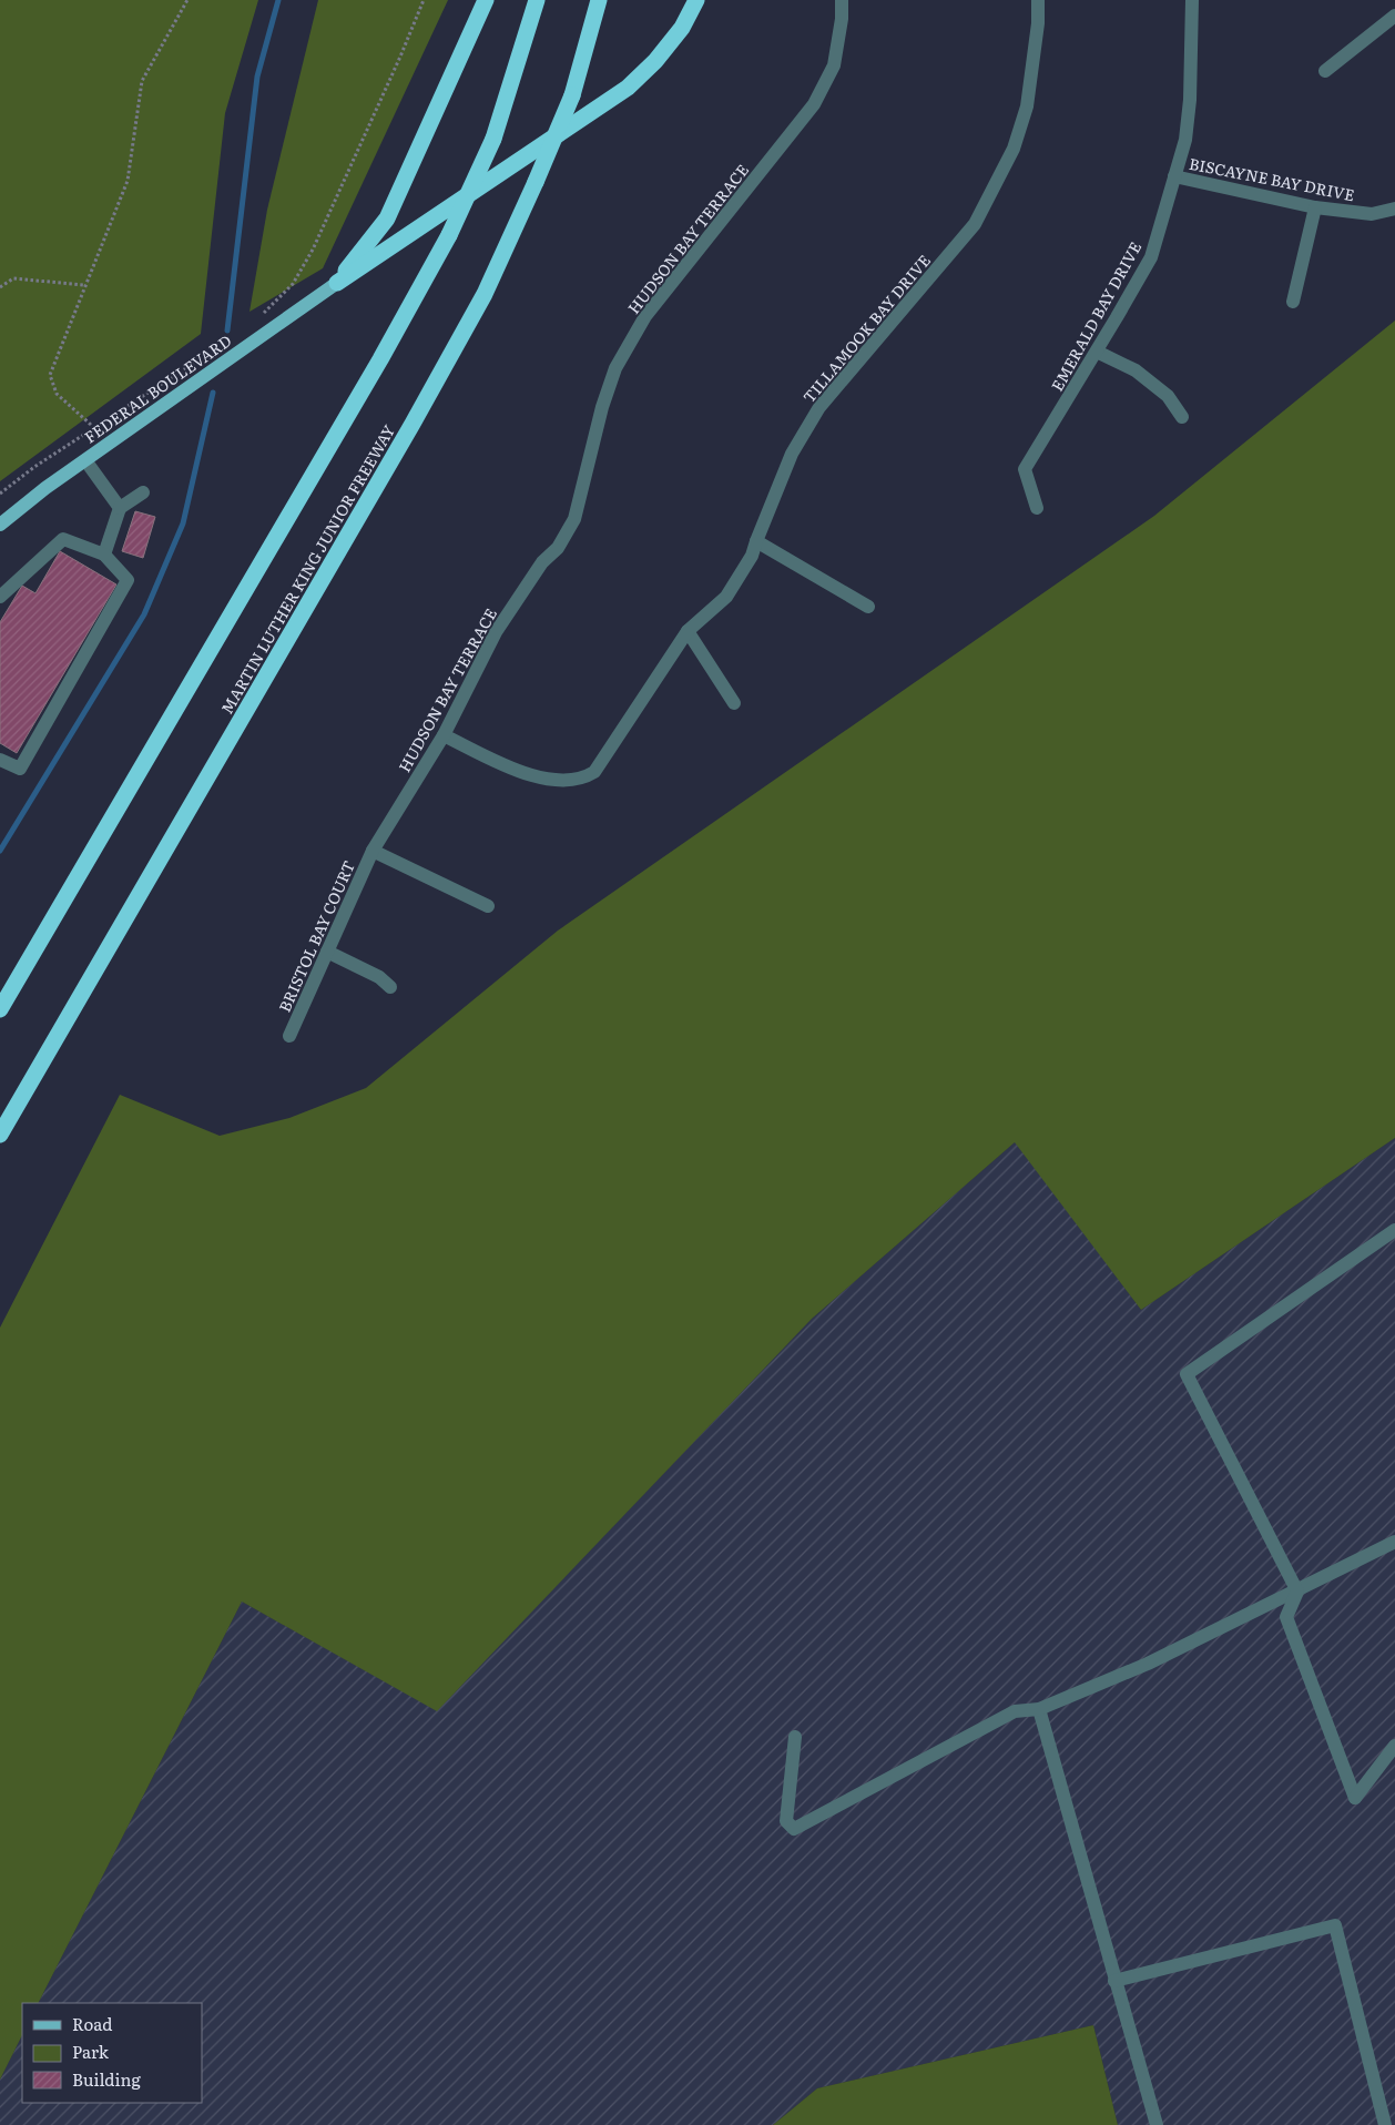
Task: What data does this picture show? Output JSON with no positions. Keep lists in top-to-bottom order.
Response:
{
  "streets": {
    "highway": ["MARTIN LUTHER KING JUNIOR FREEWAY"],
    "main road": ["FEDERAL BOULEVARD"],
    "street": [
      "BISCAYNE BAY DRIVE",
      "HUDSON BAY TERRACE",
      "EMERALD BAY DRIVE",
      "TILLAMOOK BAY DRIVE",
      "BRISTOL BAY COURT"
    ]
  },
  "crossings": [
    ["BISCAYNE BAY DRIVE", "EMERALD BAY DRIVE"],
    ["HUDSON BAY TERRACE", "TILLAMOOK BAY DRIVE"],
    ["HUDSON BAY TERRACE", "BRISTOL BAY COURT"]
  ],
  "legend": ["Road", "Park", "Building"]
}
